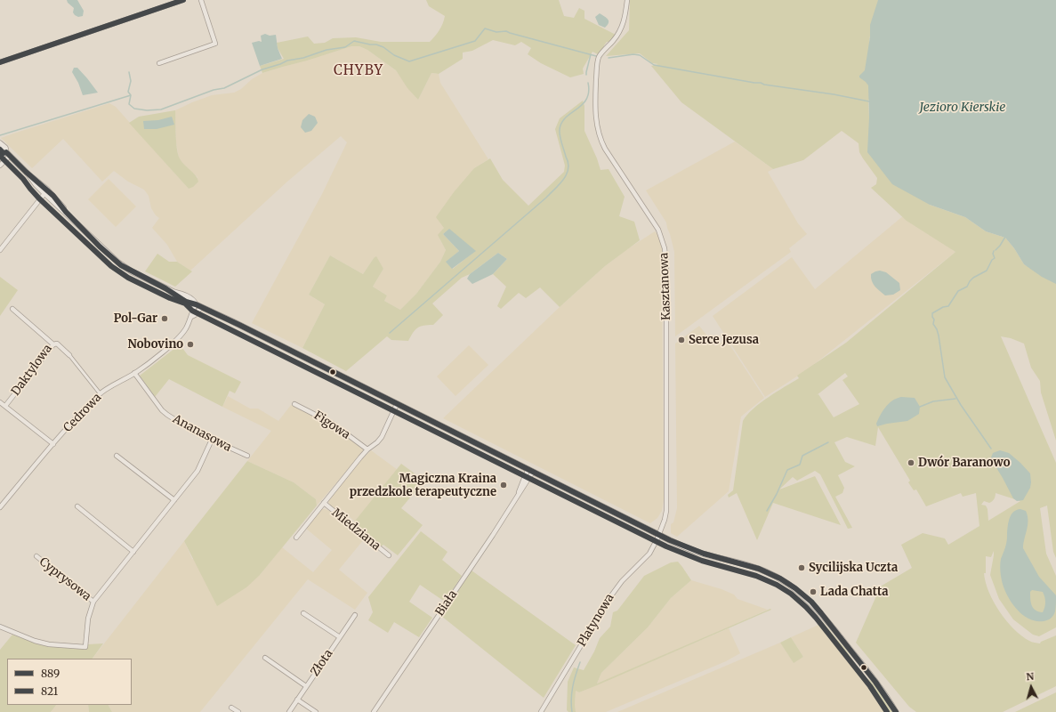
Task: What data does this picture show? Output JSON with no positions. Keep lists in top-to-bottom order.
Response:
{
  "streets": {
    "street": [
      "Kasztanowa",
      "Daktylowa",
      "Cedrowa",
      "Figowa",
      "Ananasowa",
      "Miedziana",
      "Cyprysowa",
      "Biała",
      "Platynowa",
      "Złota"
    ]
  },
  "crossings": [
    ["Kasztanowa", "Platynowa"],
    ["Cedrowa", "Ananasowa"],
    ["Ananasowa", "Cyprysowa"]
  ],
  "districts": ["CHYBY"],
  "water": ["Jezioro Kierskie"],
  "places": [
    "Pol-Gar",
    "Serce Jezusa",
    "Nobovino",
    "Dwór Baranowo",
    "Magiczna Kraina przedzkole terapeutyczne",
    "Sycilijska Uczta",
    "Lada Chatta"
  ],
  "lines": ["transit line 889", "transit line 821"],
  "legend": ["889", "821"],
  "north": "top"
}
